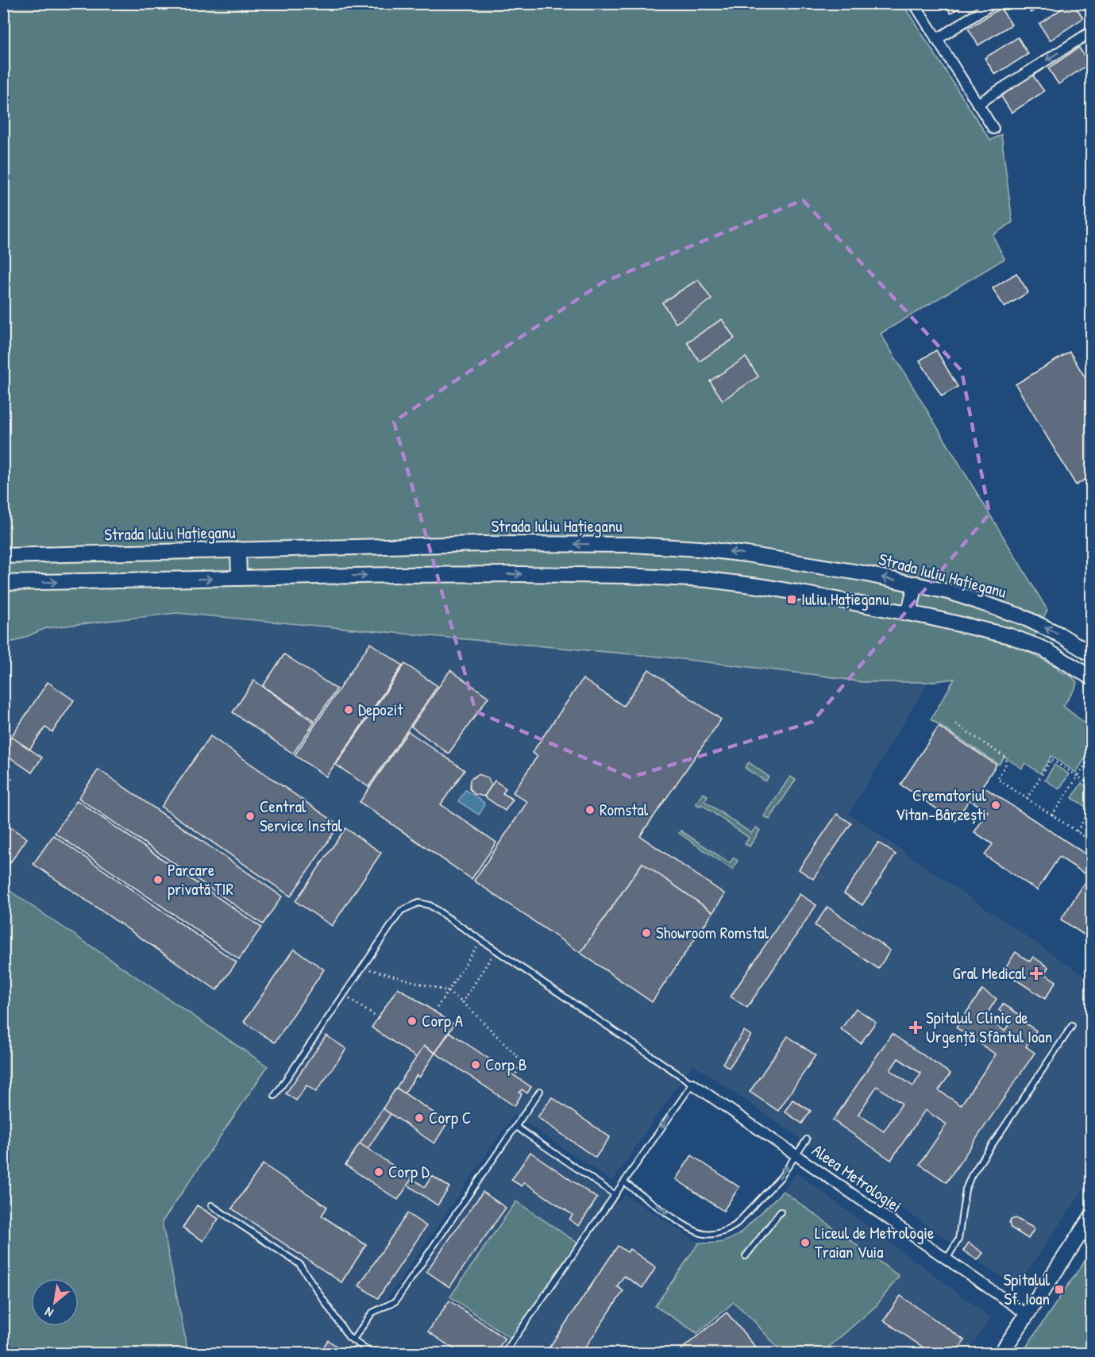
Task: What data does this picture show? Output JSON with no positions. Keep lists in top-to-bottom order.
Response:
{
  "streets": {
    "main road": ["Strada Iuliu Hațieganu"],
    "street": ["Aleea Metrologiei"]
  },
  "places": {
    "transit": ["Iuliu Hațieganu", "Spitalul Sf. Ioan"],
    "other": [
      "Depozit",
      "Crematoriul Vitan-Bârzești",
      "Romstal",
      "Central Service Instal",
      "Parcare privată TIR",
      "Showroom Romstal",
      "Corp A",
      "Corp B",
      "Corp C",
      "Corp D",
      "Liceul de Metrologie Traian Vuia"
    ],
    "health": ["Gral Medical", "Spitalul Clinic de Urgență Sfântul Ioan"]
  },
  "north": "bottom left"
}
